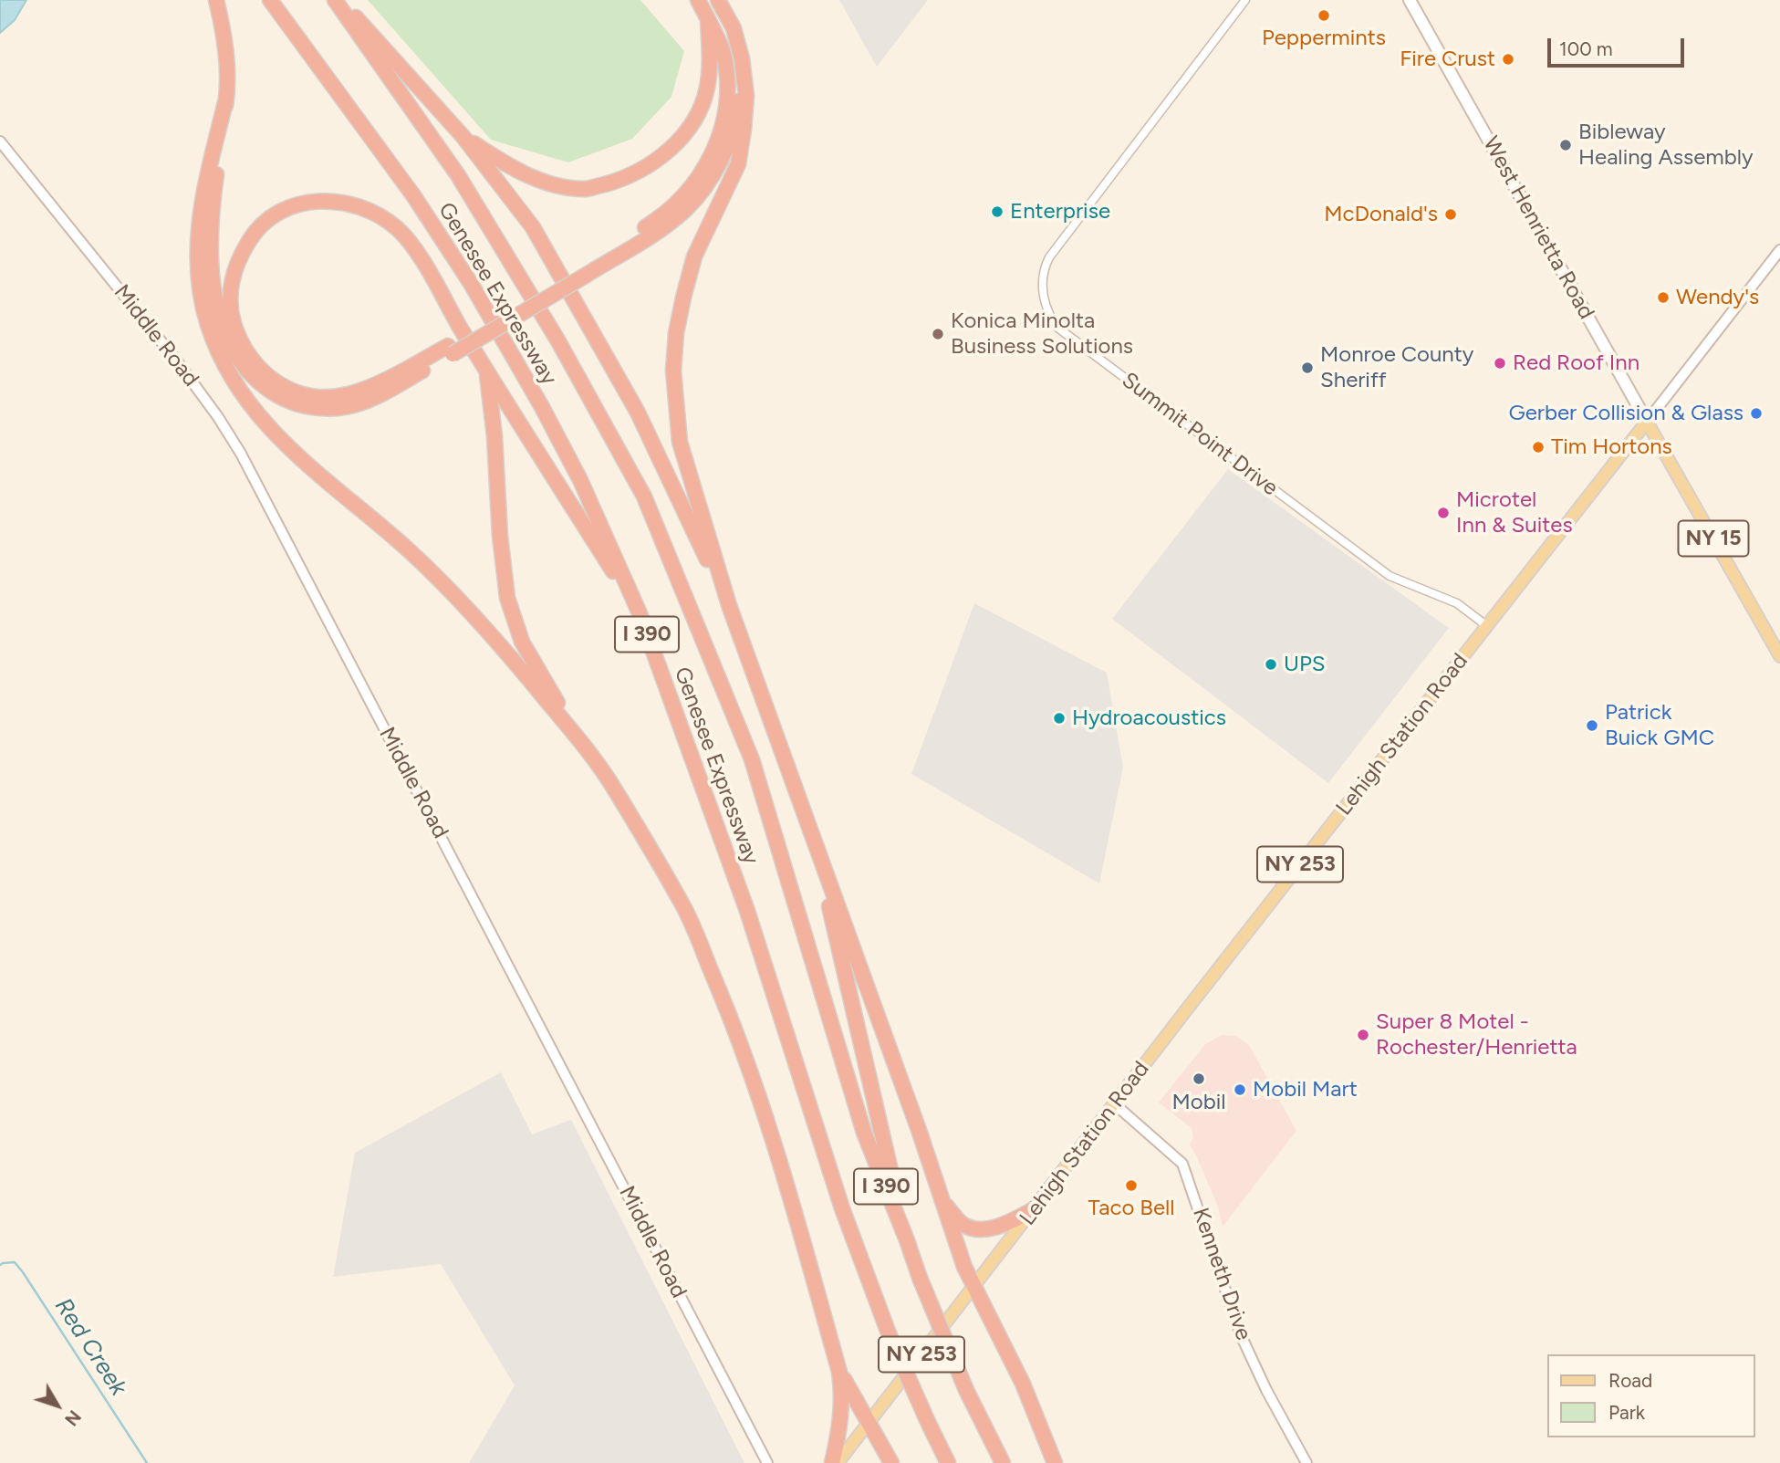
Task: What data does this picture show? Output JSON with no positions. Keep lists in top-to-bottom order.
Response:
{
  "streets": {
    "highway": ["Genesee Expressway", "I 390"],
    "main road": [
      "West Henrietta Road",
      "NY 15",
      "Lehigh Station Road",
      "NY 253"
    ],
    "street": ["Middle Road", "Summit Point Drive", "Kenneth Drive"]
  },
  "crossings": [
    ["West Henrietta Road", "Lehigh Station Road"],
    ["Summit Point Drive", "Lehigh Station Road"],
    ["Lehigh Station Road", "Kenneth Drive"]
  ],
  "water": ["Red Creek"],
  "places": [
    "Peppermints",
    "Fire Crust",
    "Bibleway Healing Assembly",
    "Enterprise",
    "McDonald's",
    "Wendy's",
    "Konica Minolta Business Solutions",
    "Red Roof Inn",
    "Monroe County Sheriff",
    "Gerber Collision & Glass",
    "Tim Hortons",
    "Microtel Inn & Suites",
    "UPS",
    "Hydroacoustics",
    "Patrick Buick GMC",
    "Super 8 Motel - Rochester/Henrietta",
    "Mobil",
    "Mobil Mart",
    "Taco Bell"
  ],
  "legend": ["Road", "Park"],
  "scale_bar": "100 m",
  "north": "bottom right"
}
